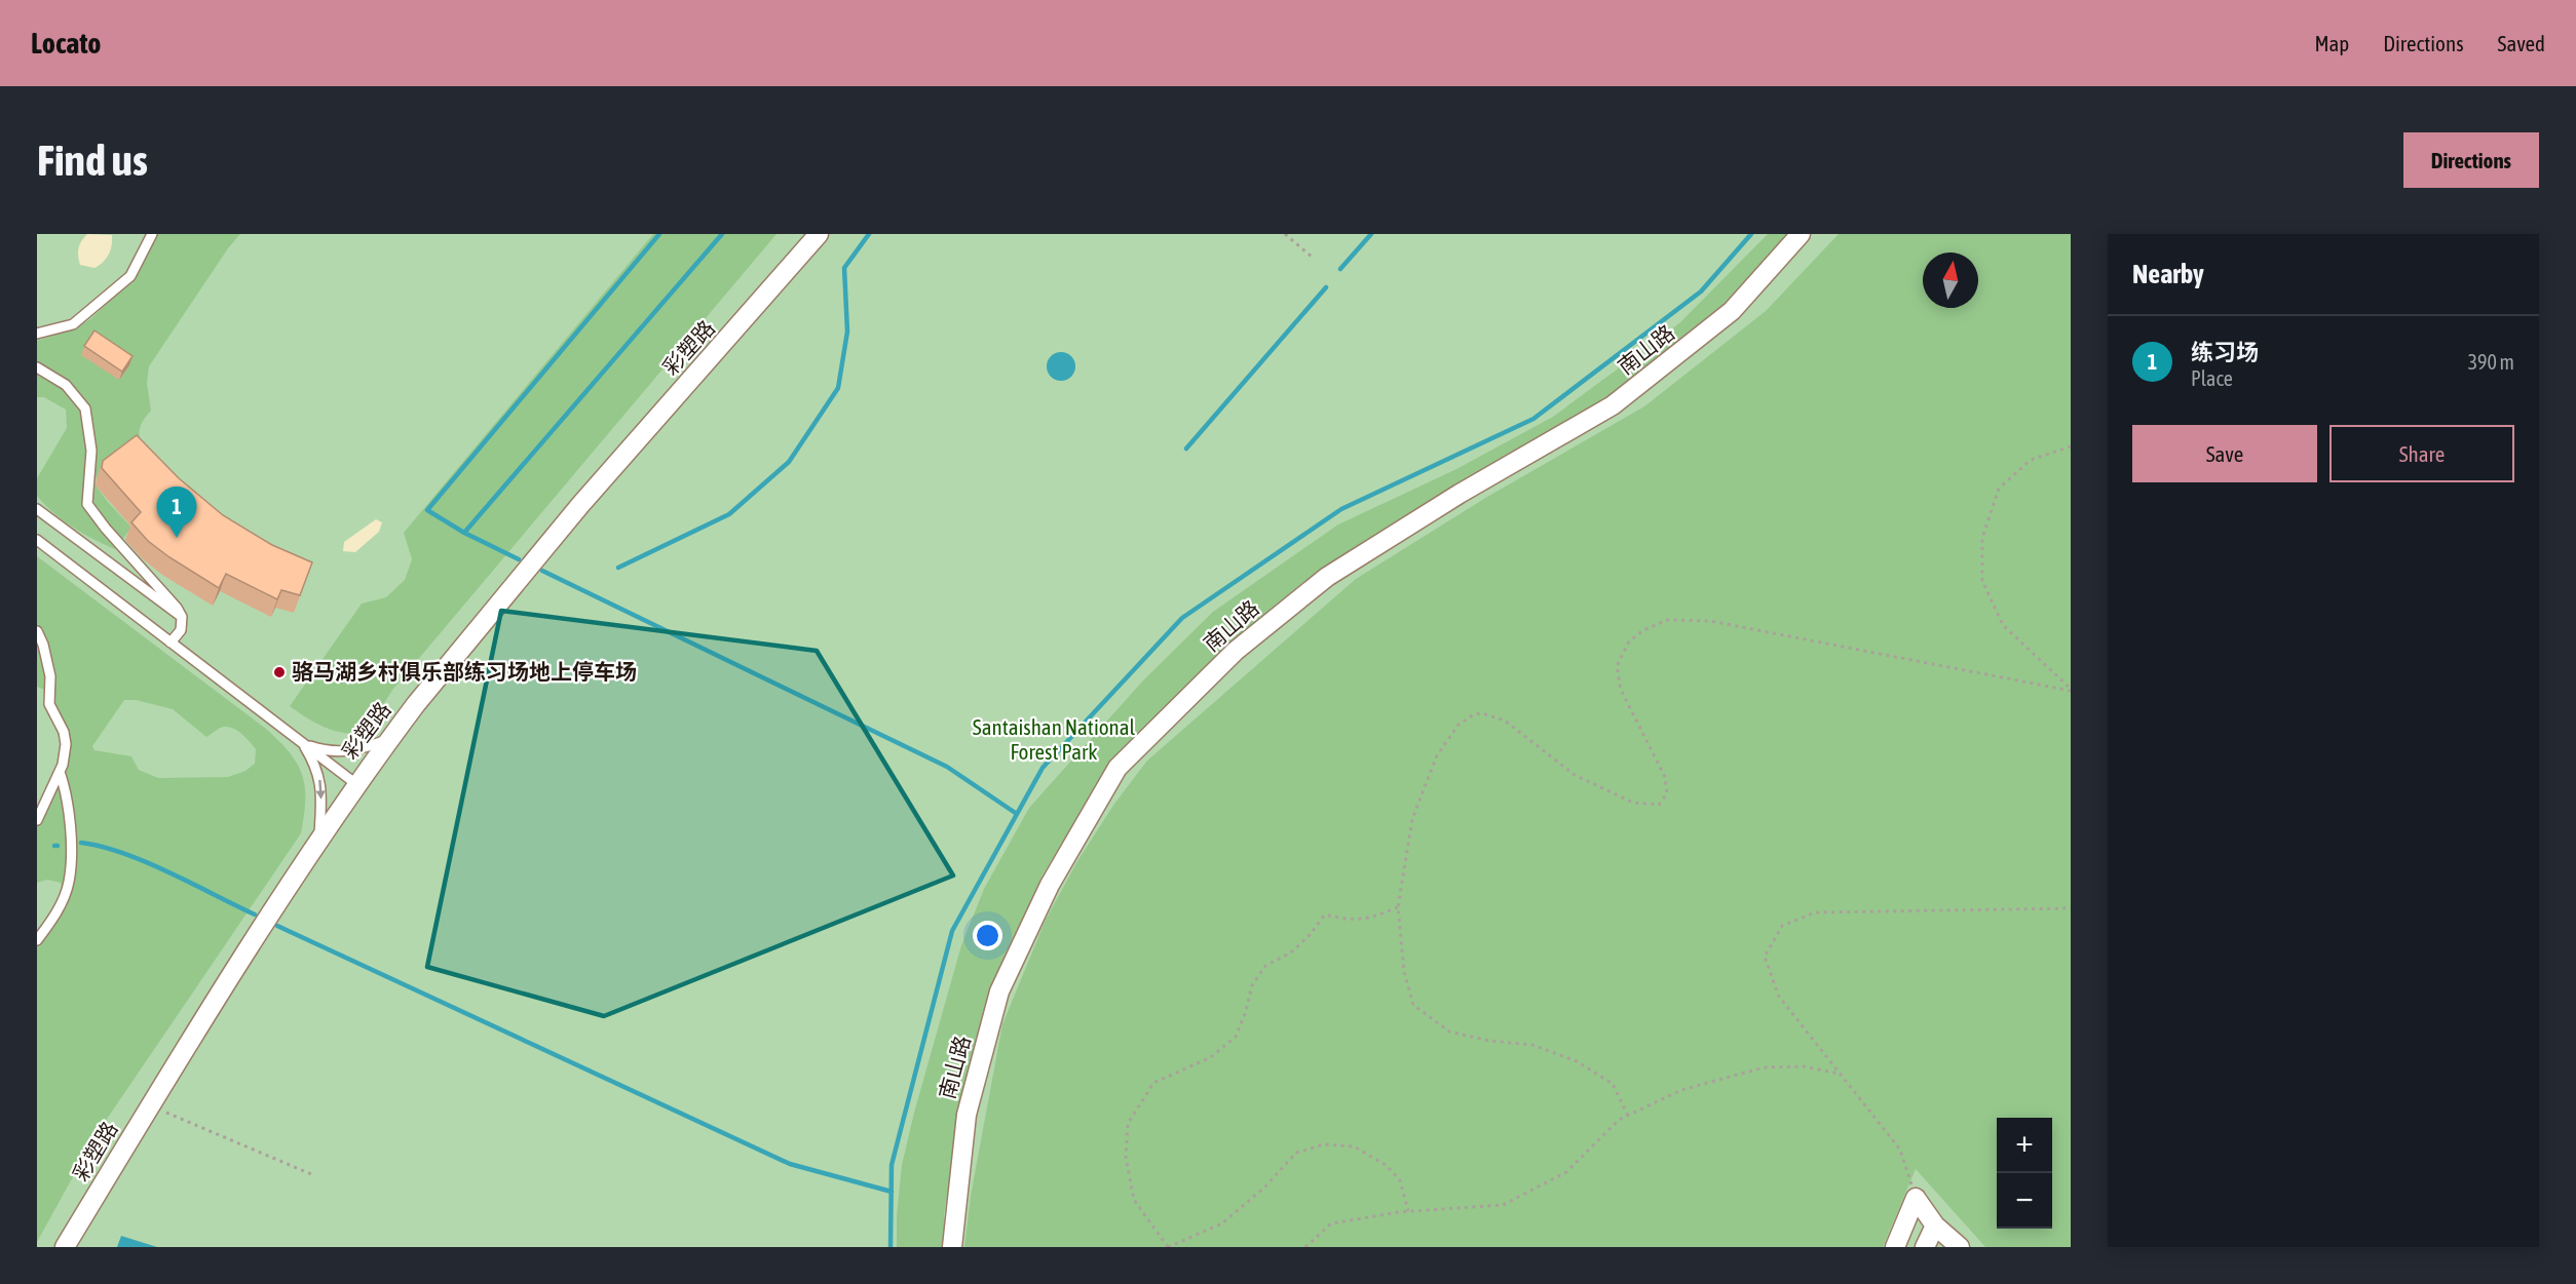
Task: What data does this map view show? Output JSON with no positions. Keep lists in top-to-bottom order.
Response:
{
  "streets": {
    "street": ["彩塑路", "南山路"]
  },
  "parks": ["Santaishan National Forest Park"],
  "places": ["骆马湖乡村俱乐部练习场地上停车场"],
  "north": "top",
  "page": {
    "header": "Locato",
    "nav": ["Map", "Directions", "Saved"],
    "buttons": [
      "Directions",
      ["Save", "Share"]
    ],
    "title": "Find us",
    "heading": "Nearby",
    "list": [
      {
        "mark": "1",
        "name": "练习场",
        "note": "Place",
        "value": "390 m"
      }
    ],
    "pins": "1",
    "map_buttons": ["+", "−"]
  }
}
